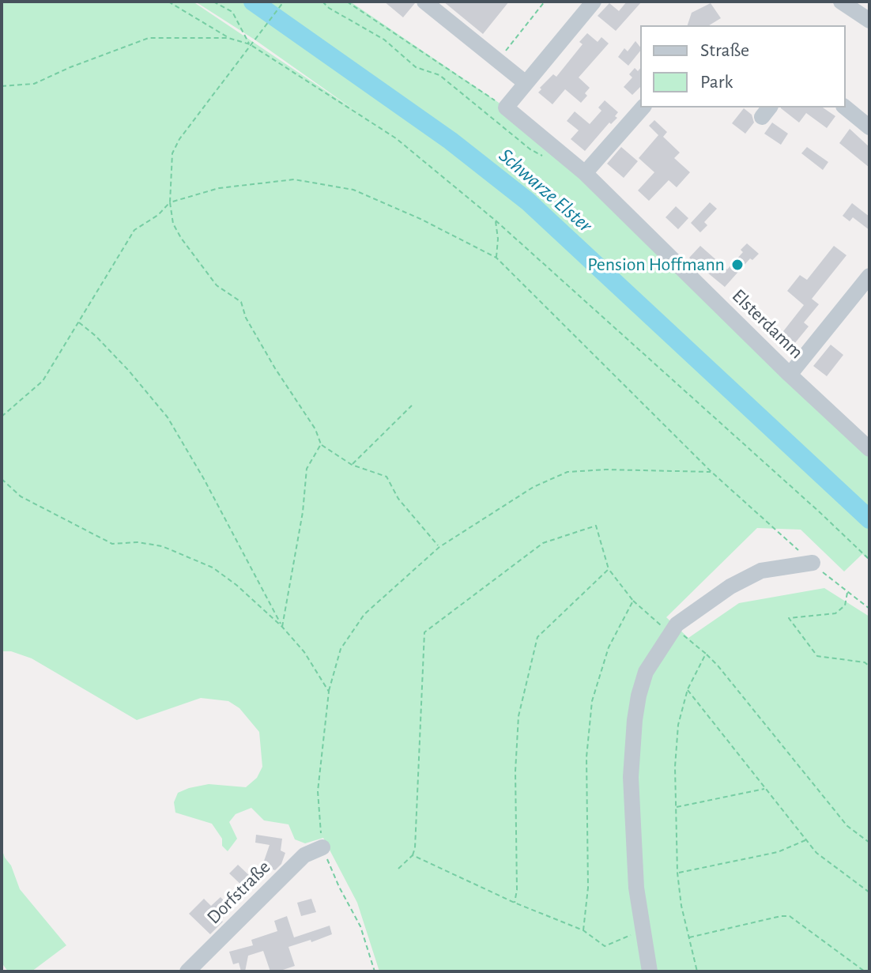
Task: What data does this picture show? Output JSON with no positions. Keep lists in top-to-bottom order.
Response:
{
  "streets": {
    "street": ["Elsterdamm", "Dorfstraße"]
  },
  "water": ["Schwarze Elster"],
  "places": ["Pension Hoffmann"],
  "legend": ["Straße", "Park"]
}
